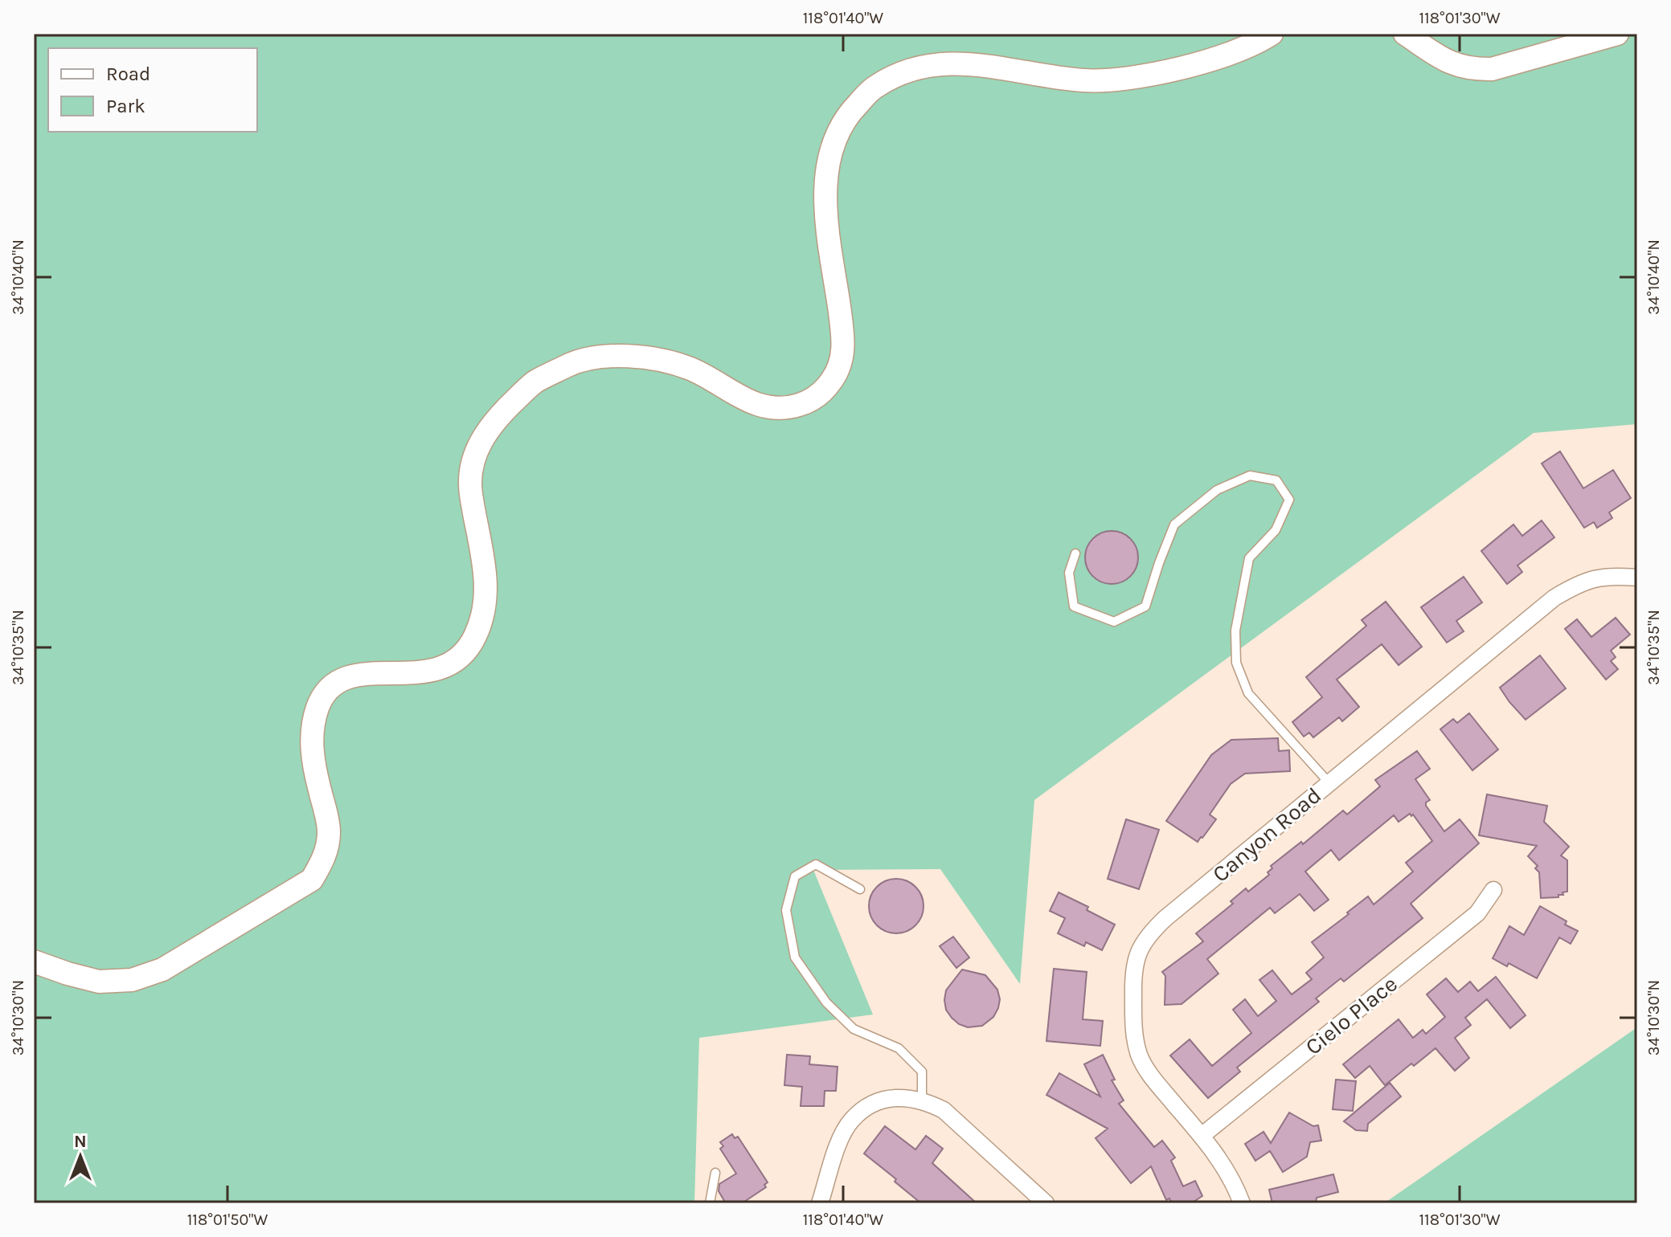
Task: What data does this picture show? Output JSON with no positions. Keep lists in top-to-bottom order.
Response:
{
  "streets": {
    "street": ["Canyon Road", "Cielo Place"]
  },
  "crossings": [
    ["Canyon Road", "Cielo Place"]
  ],
  "legend": ["Road", "Park"],
  "north": "top",
  "coordinates": [
    "118°01'40\"W",
    "118°01'30\"W",
    "34°10'40\"N",
    "34°10'35\"N",
    "34°10'30\"N",
    "118°01'50\"W"
  ]
}
